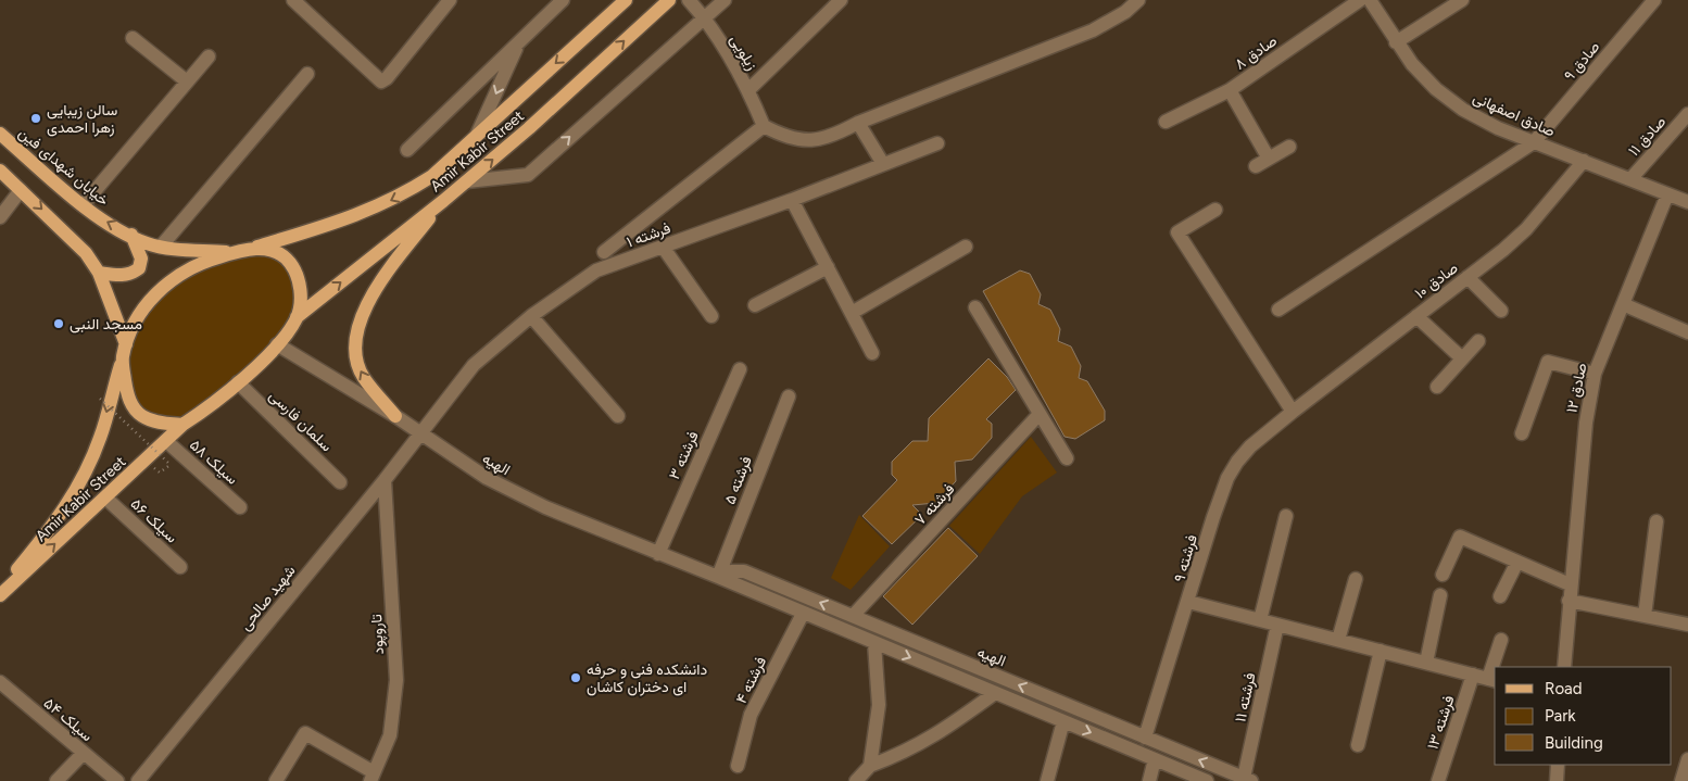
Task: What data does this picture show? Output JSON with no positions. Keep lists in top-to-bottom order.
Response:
{
  "streets": {
    "main road": ["Amir Kabir Street", "خیابان شهدای فین"],
    "street": [
      "زیلویی",
      "صادق ۸",
      "صادق ۹",
      "صادق اصفهانی",
      "صادق ۱۱",
      "فرشته ۱",
      "صادق ۱۰",
      "صادق ۱۲",
      "سلمان فارسی",
      "فرشته ۳",
      "سیلک ۵۸",
      "الهیه",
      "فرشته ۵",
      "فرشته ۷",
      "سیلک ۵۶",
      "فرشته ۹",
      "شهید صالحی",
      "تاروپود",
      "فرشته ۴",
      "فرشته ۱۱",
      "سیلک ۵۴",
      "فرشته ۱۳"
    ]
  },
  "crossings": [
    ["صادق ۹", "صادق اصفهانی"],
    ["صادق اصفهانی", "صادق ۱۱"],
    ["صادق اصفهانی", "صادق ۱۰"],
    ["صادق اصفهانی", "صادق ۱۲"],
    ["Amir Kabir Street", "خیابان شهدای فین"],
    ["Amir Kabir Street", "سلمان فارسی"],
    ["Amir Kabir Street", "سیلک ۵۸"],
    ["Amir Kabir Street", "الهیه"],
    ["Amir Kabir Street", "سیلک ۵۶"],
    ["خیابان شهدای فین", "سلمان فارسی"],
    ["خیابان شهدای فین", "الهیه"],
    ["فرشته ۱", "الهیه"],
    ["فرشته ۱", "شهید صالحی"],
    ["صادق ۱۰", "فرشته ۹"],
    ["سلمان فارسی", "الهیه"],
    ["فرشته ۳", "الهیه"],
    ["الهیه", "فرشته ۵"],
    ["الهیه", "فرشته ۷"],
    ["الهیه", "فرشته ۹"],
    ["الهیه", "شهید صالحی"],
    ["الهیه", "فرشته ۴"],
    ["الهیه", "فرشته ۱۱"],
    ["شهید صالحی", "تاروپود"]
  ],
  "places": ["سالن‌ زیبایی زهرا احمدی", "مسجد النبی", "دانشکده فنی و حرفه ای دختران کاشان"],
  "legend": ["Road", "Park", "Building"]
}
